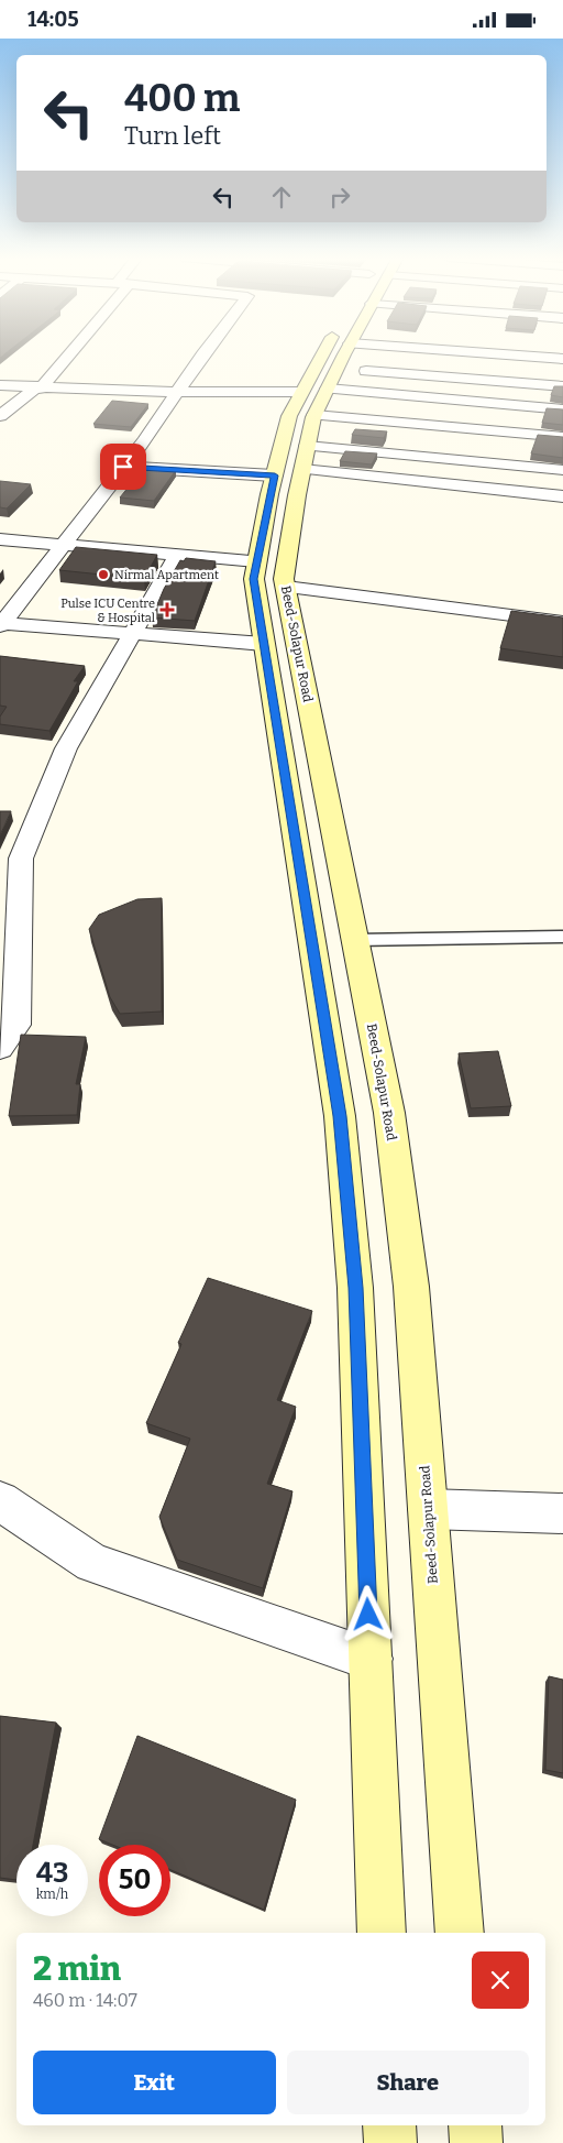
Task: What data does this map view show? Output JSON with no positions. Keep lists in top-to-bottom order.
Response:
{
  "streets": {
    "main road": ["Beed-Solapur Road"]
  },
  "places": {
    "other": ["Nirmal Apartment"],
    "health": ["Pulse ICU Centre & Hospital"]
  },
  "page": {
    "status": "14:05",
    "turn": ["400 m", "Turn left"],
    "speed": "43 km/h",
    "limit": "50",
    "heading": ["2 min", "460 m · 14:07"],
    "buttons": ["Exit", "Share"]
  }
}
